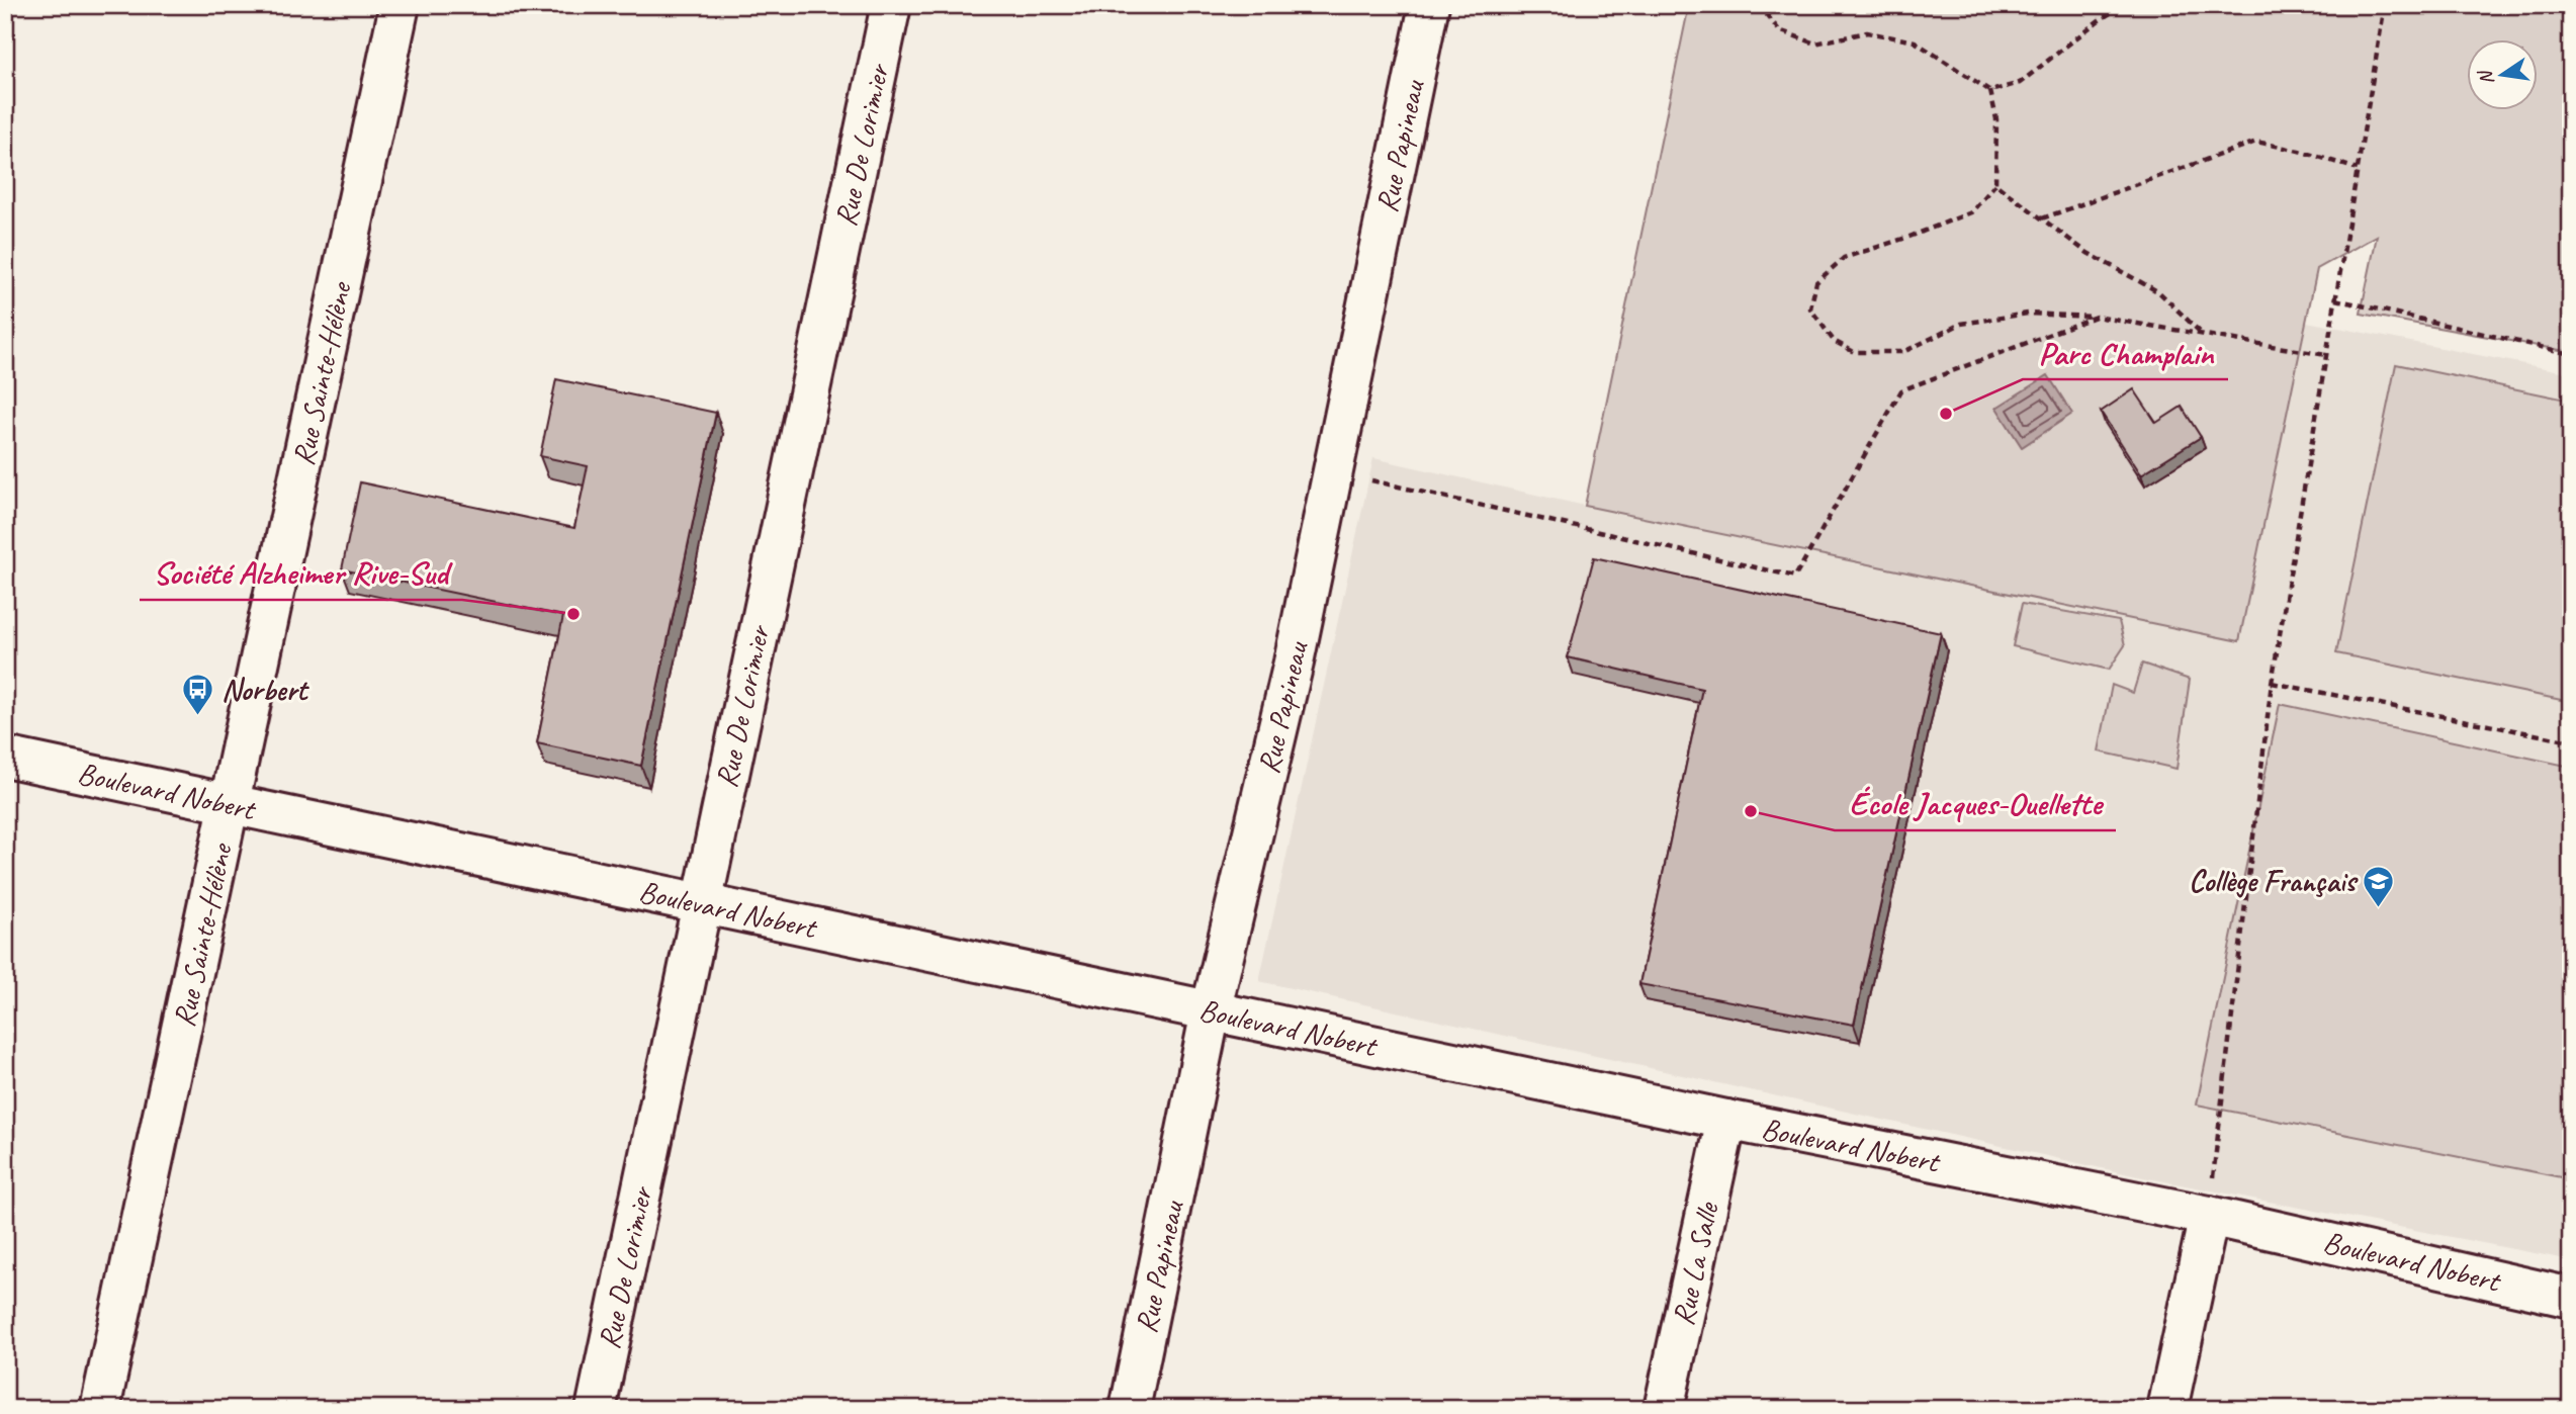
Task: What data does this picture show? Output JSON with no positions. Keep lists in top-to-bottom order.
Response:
{
  "streets": {
    "street": [
      "Rue De Lorimier",
      "Rue Papineau",
      "Rue Sainte-Hélène",
      "Boulevard Nobert",
      "Rue La Salle"
    ]
  },
  "crossings": [
    ["Rue De Lorimier", "Boulevard Nobert"],
    ["Rue Papineau", "Boulevard Nobert"],
    ["Rue Sainte-Hélène", "Boulevard Nobert"],
    ["Boulevard Nobert", "Rue La Salle"]
  ],
  "places": {
    "other": ["Parc Champlain", "Société Alzheimer Rive-Sud", "École Jacques-Ouellette"],
    "bus stop": ["Norbert"],
    "school or university": ["Collège Français"]
  },
  "north": "left"
}
